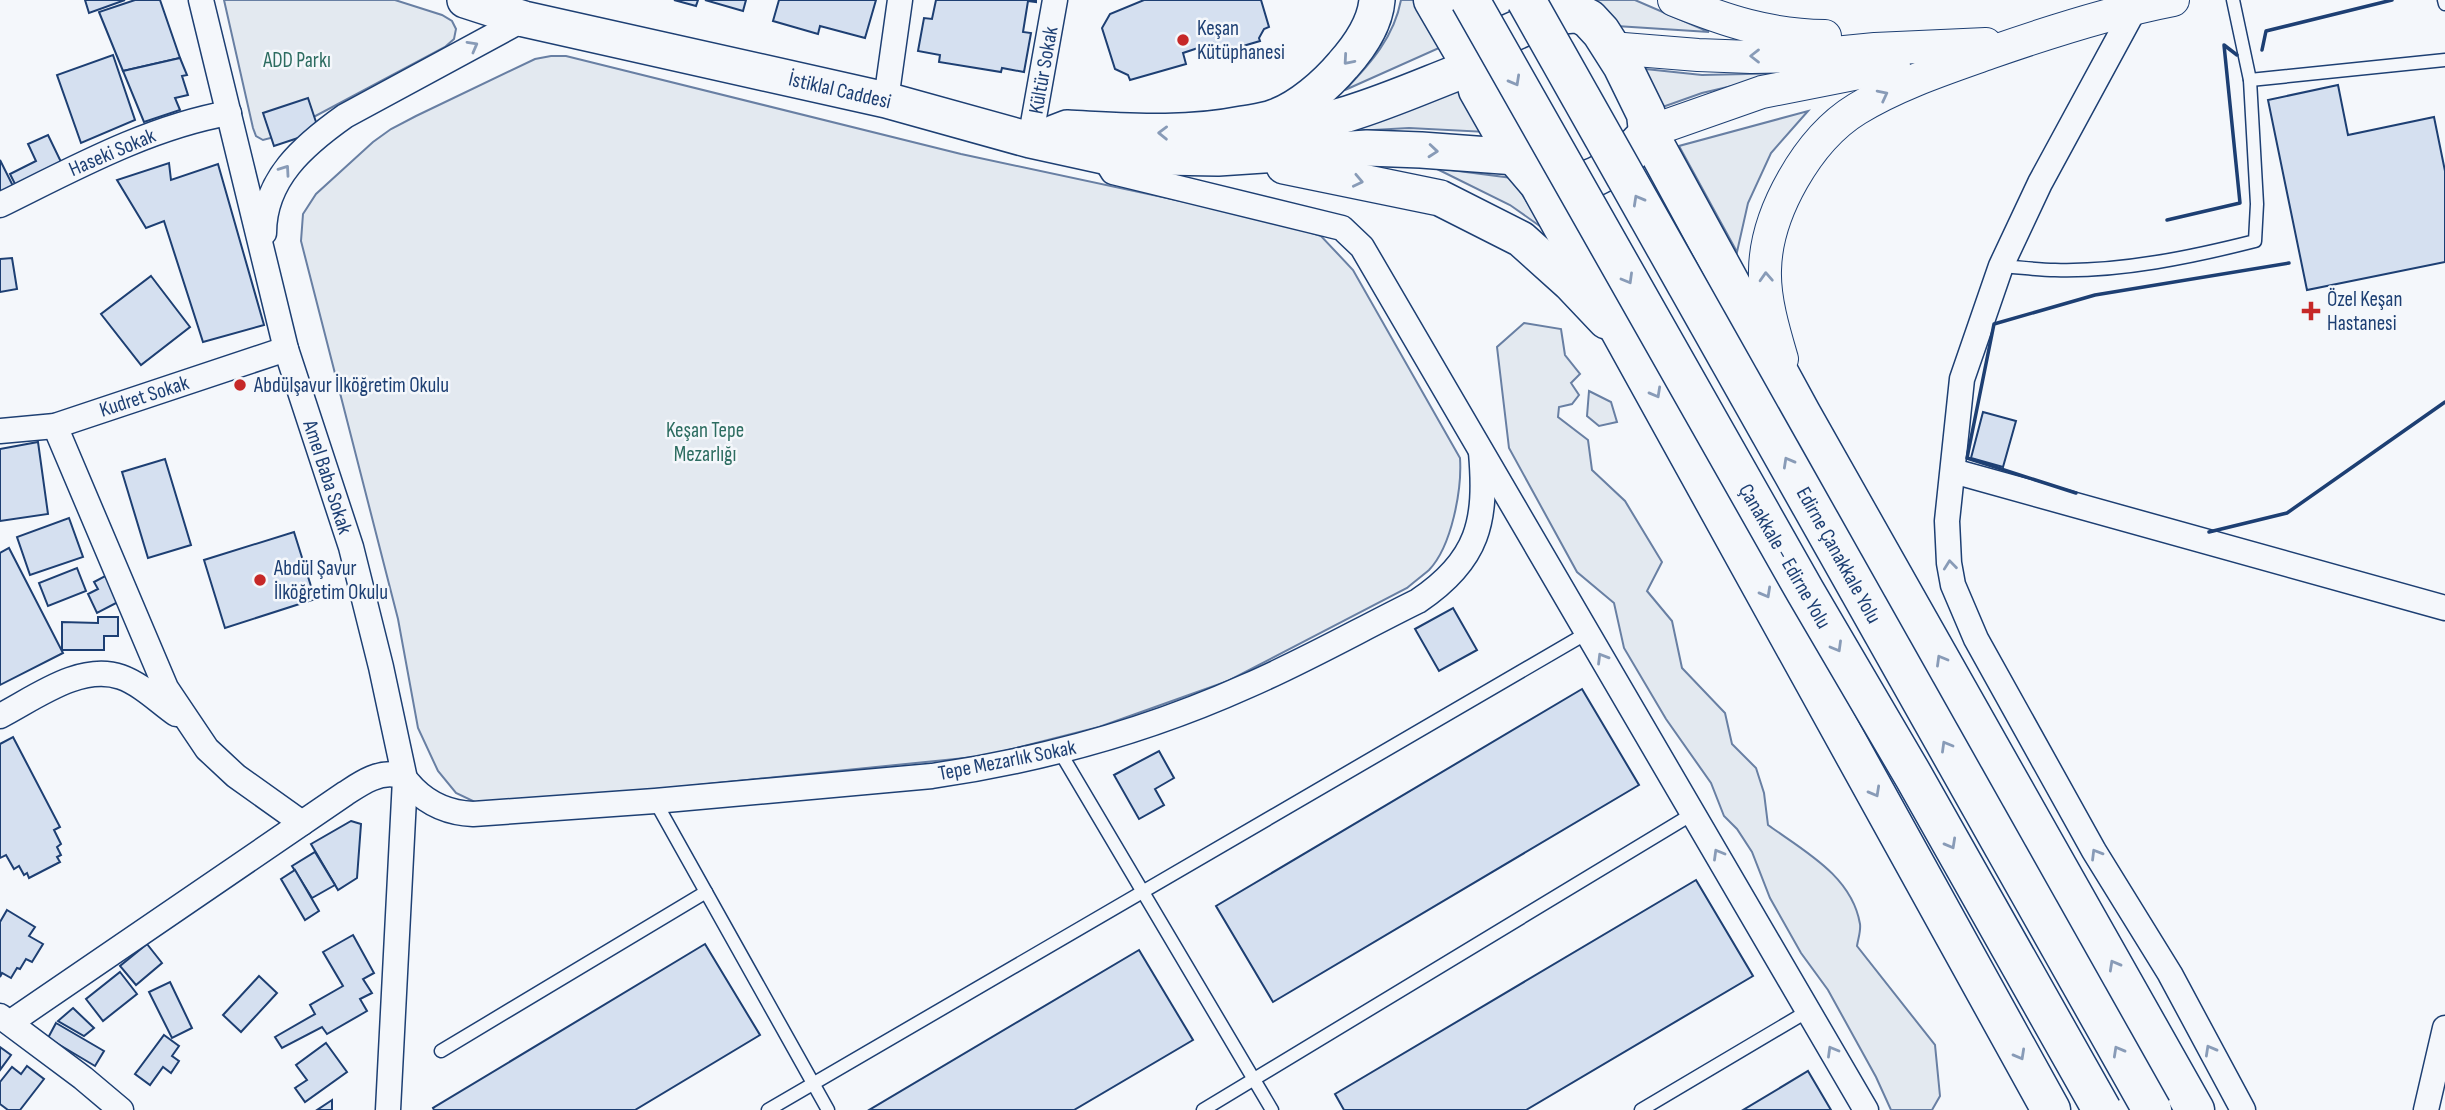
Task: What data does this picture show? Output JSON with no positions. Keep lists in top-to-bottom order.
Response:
{
  "streets": {
    "highway": ["Edirne Çanakkale Yolu", "Çanakkale - Edirne Yolu"],
    "main road": ["İstiklal Caddesi"],
    "street": [
      "Kültür Sokak",
      "Haseki Sokak",
      "Kudret Sokak",
      "Amel Baba Sokak",
      "Tepe Mezarlık Sokak"
    ]
  },
  "crossings": [
    ["Kültür Sokak", "İstiklal Caddesi"],
    ["İstiklal Caddesi", "Amel Baba Sokak"],
    ["Haseki Sokak", "Amel Baba Sokak"],
    ["Kudret Sokak", "Amel Baba Sokak"],
    ["Amel Baba Sokak", "Tepe Mezarlık Sokak"]
  ],
  "parks": ["ADD Parkı", "Keşan Tepe Mezarlığı"],
  "places": {
    "other": ["Keşan Kütüphanesi", "Abdülşavur İlköğretim Okulu", "Abdül Şavur İlköğretim Okulu"],
    "health": ["Özel Keşan Hastanesi"]
  }
}
